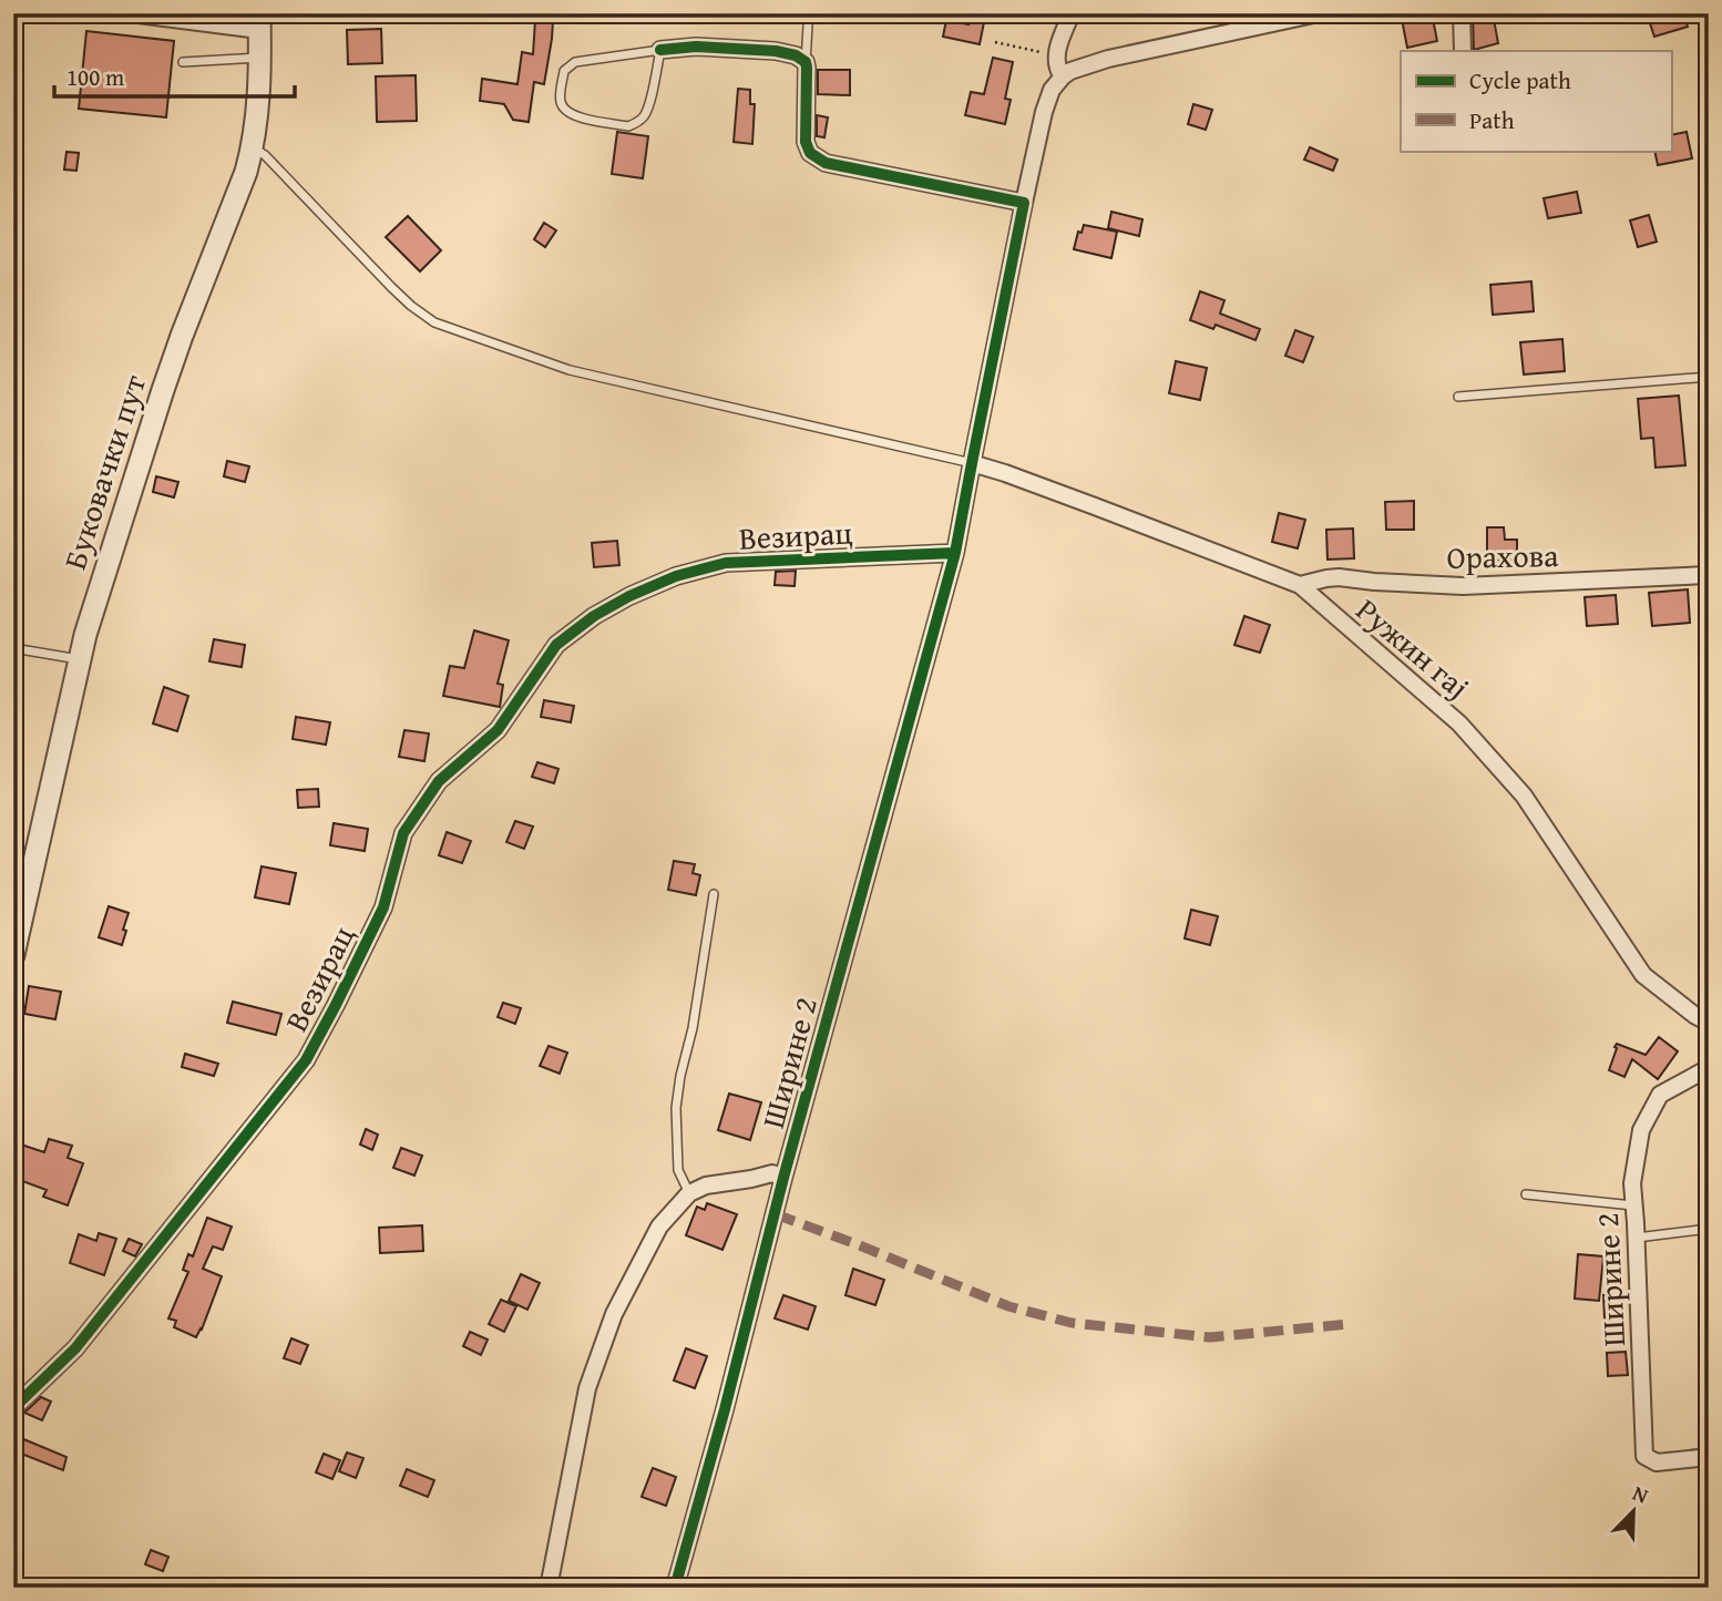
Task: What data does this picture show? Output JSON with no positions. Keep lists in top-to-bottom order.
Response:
{
  "streets": {
    "street": [
      "Буковачки пут",
      "Везирац",
      "Орахова",
      "Ружин гај",
      "Ширине 2"
    ]
  },
  "crossings": [
    ["Везирац", "Ширине 2"],
    ["Орахова", "Ружин гај"]
  ],
  "legend": ["Cycle path", "Path"],
  "scale_bar": "100 m",
  "north": "top right"
}
